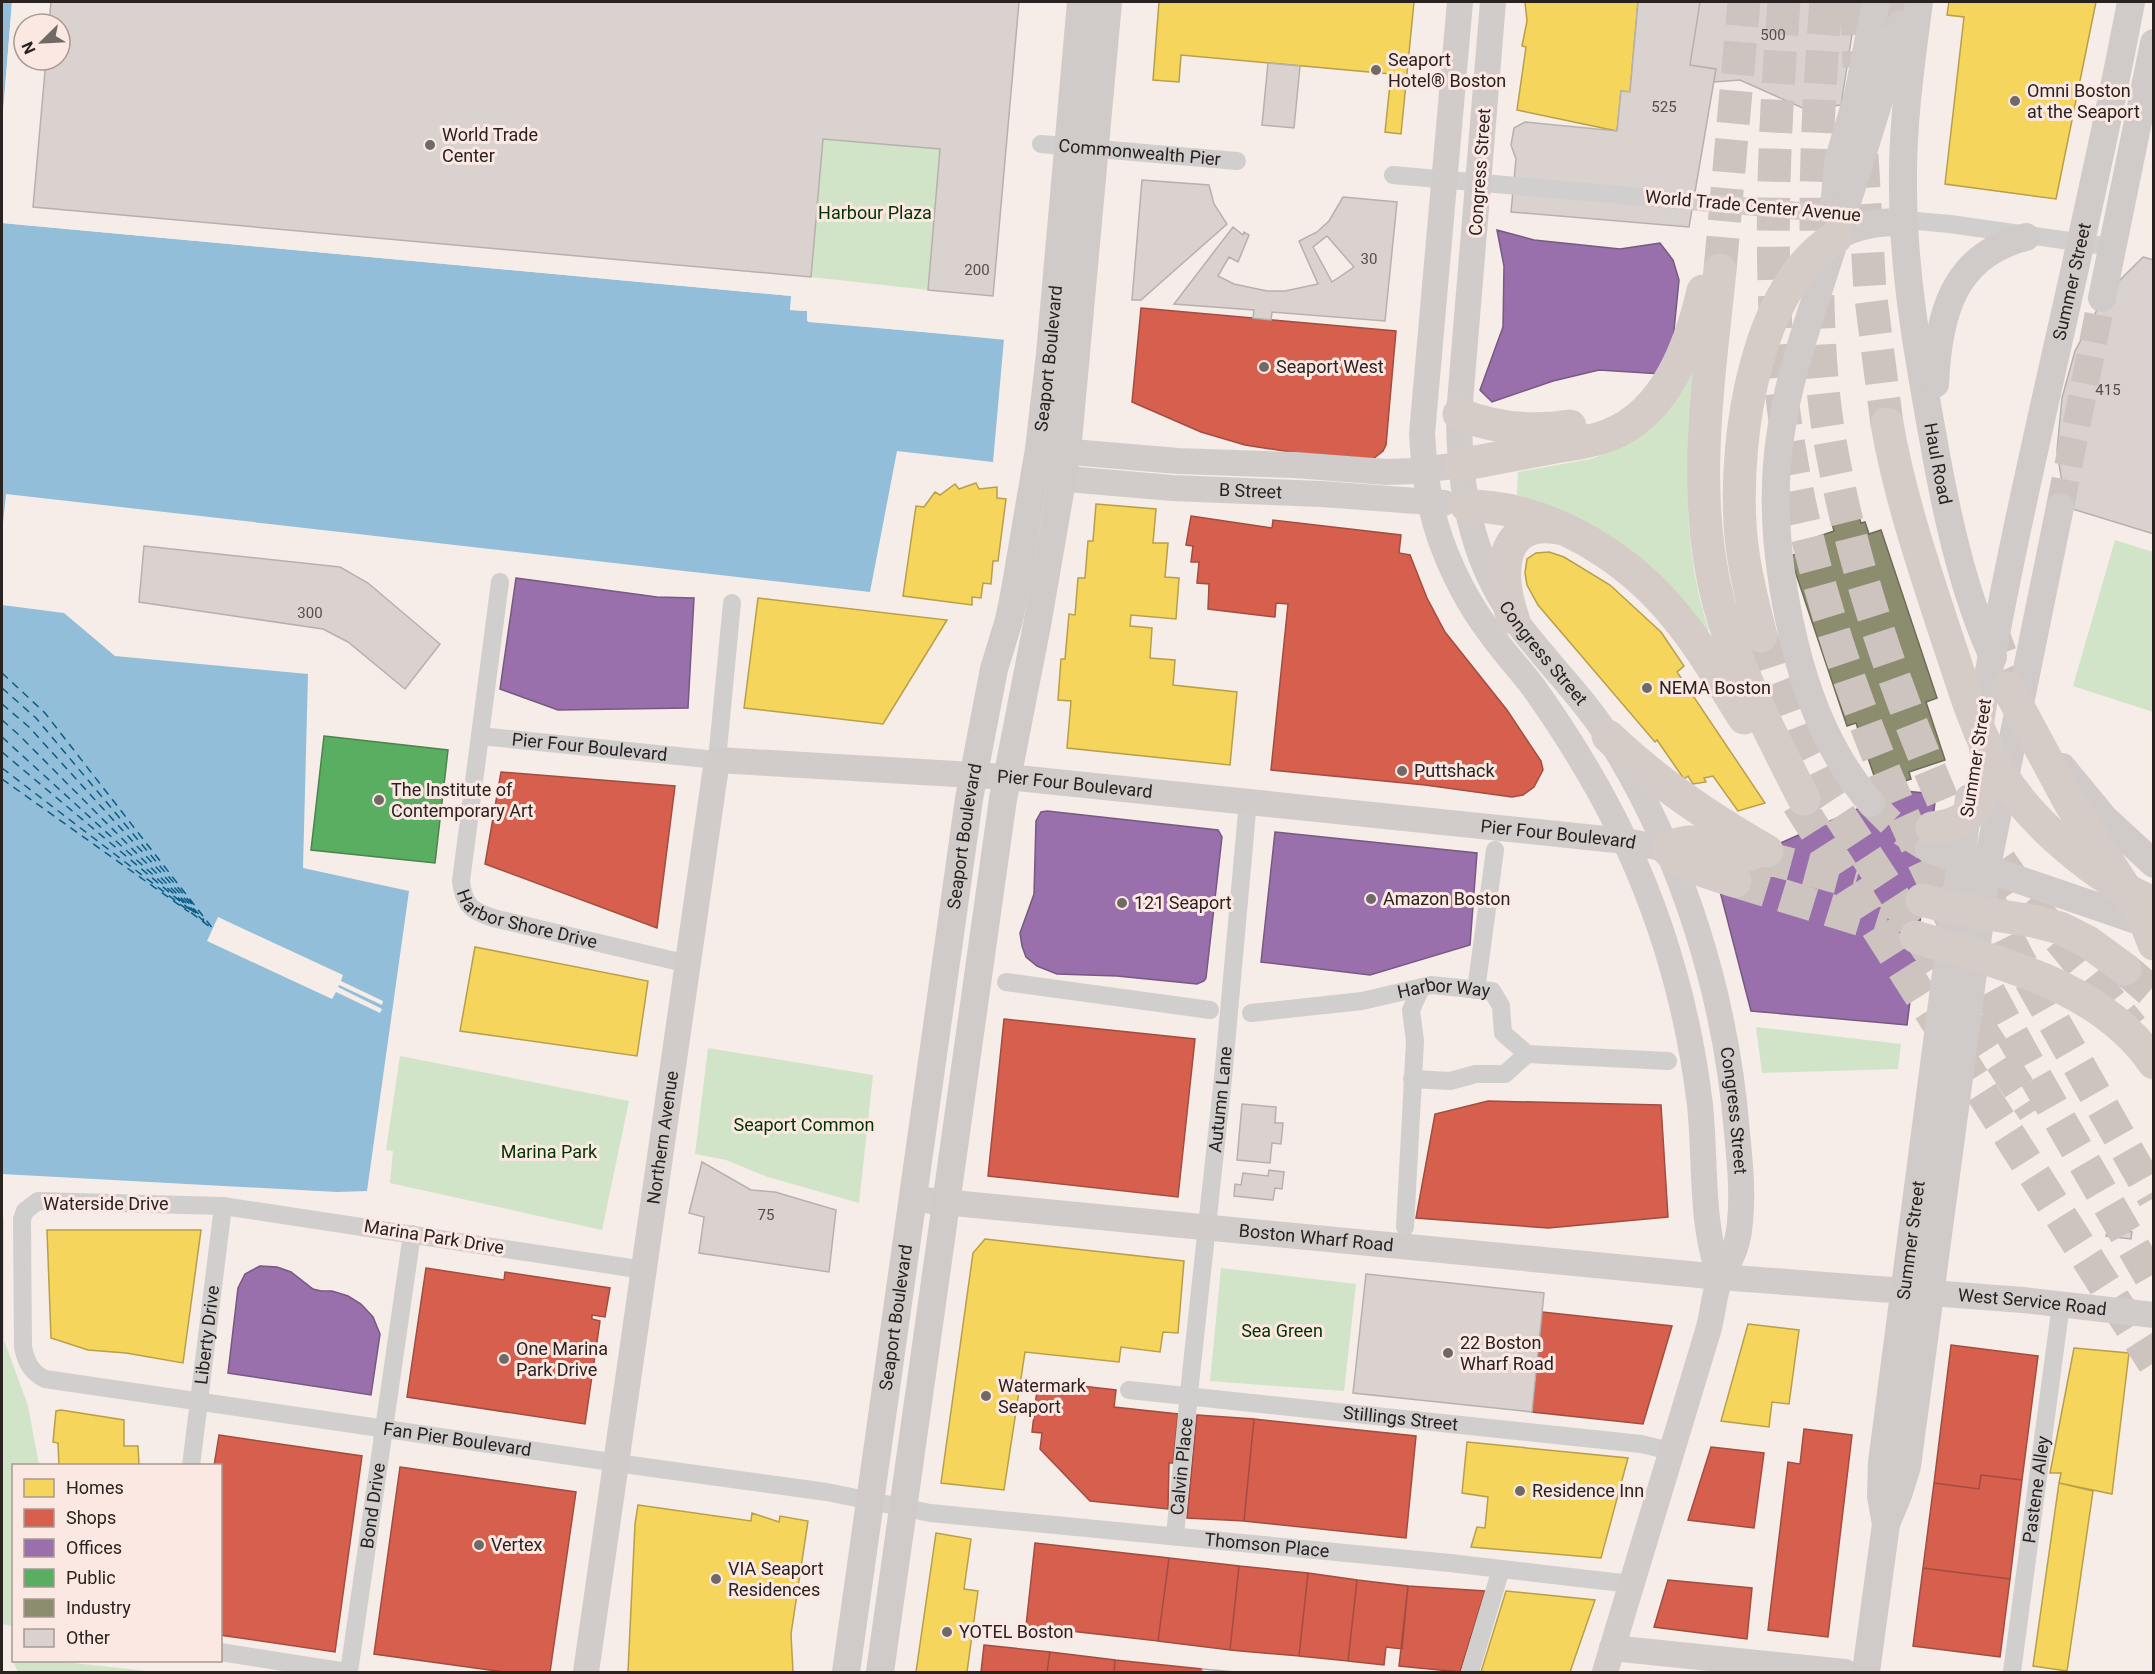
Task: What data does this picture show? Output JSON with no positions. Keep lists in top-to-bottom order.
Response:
{
  "streets": {
    "main road": [
      "Congress Street",
      "Summer Street",
      "Seaport Boulevard",
      "Haul Road",
      "B Street",
      "Pier Four Boulevard",
      "Northern Avenue",
      "Boston Wharf Road",
      "West Service Road"
    ],
    "street": [
      "Commonwealth Pier",
      "World Trade Center Avenue",
      "Harbor Shore Drive",
      "Harbor Way",
      "Autumn Lane",
      "Waterside Drive",
      "Marina Park Drive",
      "Liberty Drive",
      "Stillings Street",
      "Fan Pier Boulevard",
      "Calvin Place",
      "Pastene Alley",
      "Bond Drive",
      "Thomson Place"
    ]
  },
  "crossings": [
    ["Congress Street", "B Street"],
    ["Congress Street", "Pier Four Boulevard"],
    ["Congress Street", "Boston Wharf Road"],
    ["Congress Street", "Stillings Street"],
    ["Congress Street", "Thomson Place"],
    ["World Trade Center Avenue", "Summer Street"],
    ["Seaport Boulevard", "B Street"],
    ["Seaport Boulevard", "Pier Four Boulevard"],
    ["Seaport Boulevard", "Boston Wharf Road"],
    ["Seaport Boulevard", "Fan Pier Boulevard"],
    ["Seaport Boulevard", "Thomson Place"],
    ["Pier Four Boulevard", "Harbor Shore Drive"],
    ["Pier Four Boulevard", "Autumn Lane"],
    ["Pier Four Boulevard", "Northern Avenue"],
    ["Harbor Shore Drive", "Northern Avenue"],
    ["Autumn Lane", "Boston Wharf Road"],
    ["Autumn Lane", "Stillings Street"],
    ["Autumn Lane", "Calvin Place"],
    ["Northern Avenue", "Marina Park Drive"],
    ["Northern Avenue", "Fan Pier Boulevard"],
    ["Waterside Drive", "Marina Park Drive"],
    ["Waterside Drive", "Liberty Drive"],
    ["Waterside Drive", "Fan Pier Boulevard"],
    ["Marina Park Drive", "Liberty Drive"],
    ["Marina Park Drive", "Bond Drive"],
    ["Boston Wharf Road", "West Service Road"],
    ["West Service Road", "Pastene Alley"],
    ["Liberty Drive", "Fan Pier Boulevard"],
    ["Stillings Street", "Calvin Place"],
    ["Fan Pier Boulevard", "Bond Drive"],
    ["Fan Pier Boulevard", "Thomson Place"],
    ["Calvin Place", "Thomson Place"]
  ],
  "parks": [
    "Harbour Plaza",
    "Seaport Common",
    "Marina Park",
    "Sea Green"
  ],
  "places": [
    "Seaport Hotel® Boston",
    "Omni Boston at the Seaport",
    "World Trade Center",
    "Seaport West",
    "NEMA Boston",
    "Puttshack",
    "The Institute of Contemporary Art",
    "Amazon Boston",
    "121 Seaport",
    "22 Boston Wharf Road",
    "One Marina Park Drive",
    "Watermark Seaport",
    "Residence Inn",
    "Vertex",
    "VIA Seaport Residences",
    "YOTEL Boston"
  ],
  "house_numbers": [
    "500",
    "525",
    "30",
    "200",
    "415",
    "300",
    "75"
  ],
  "legend": [
    "Homes",
    "Shops",
    "Offices",
    "Public",
    "Industry",
    "Other"
  ],
  "north": "bottom left"
}
